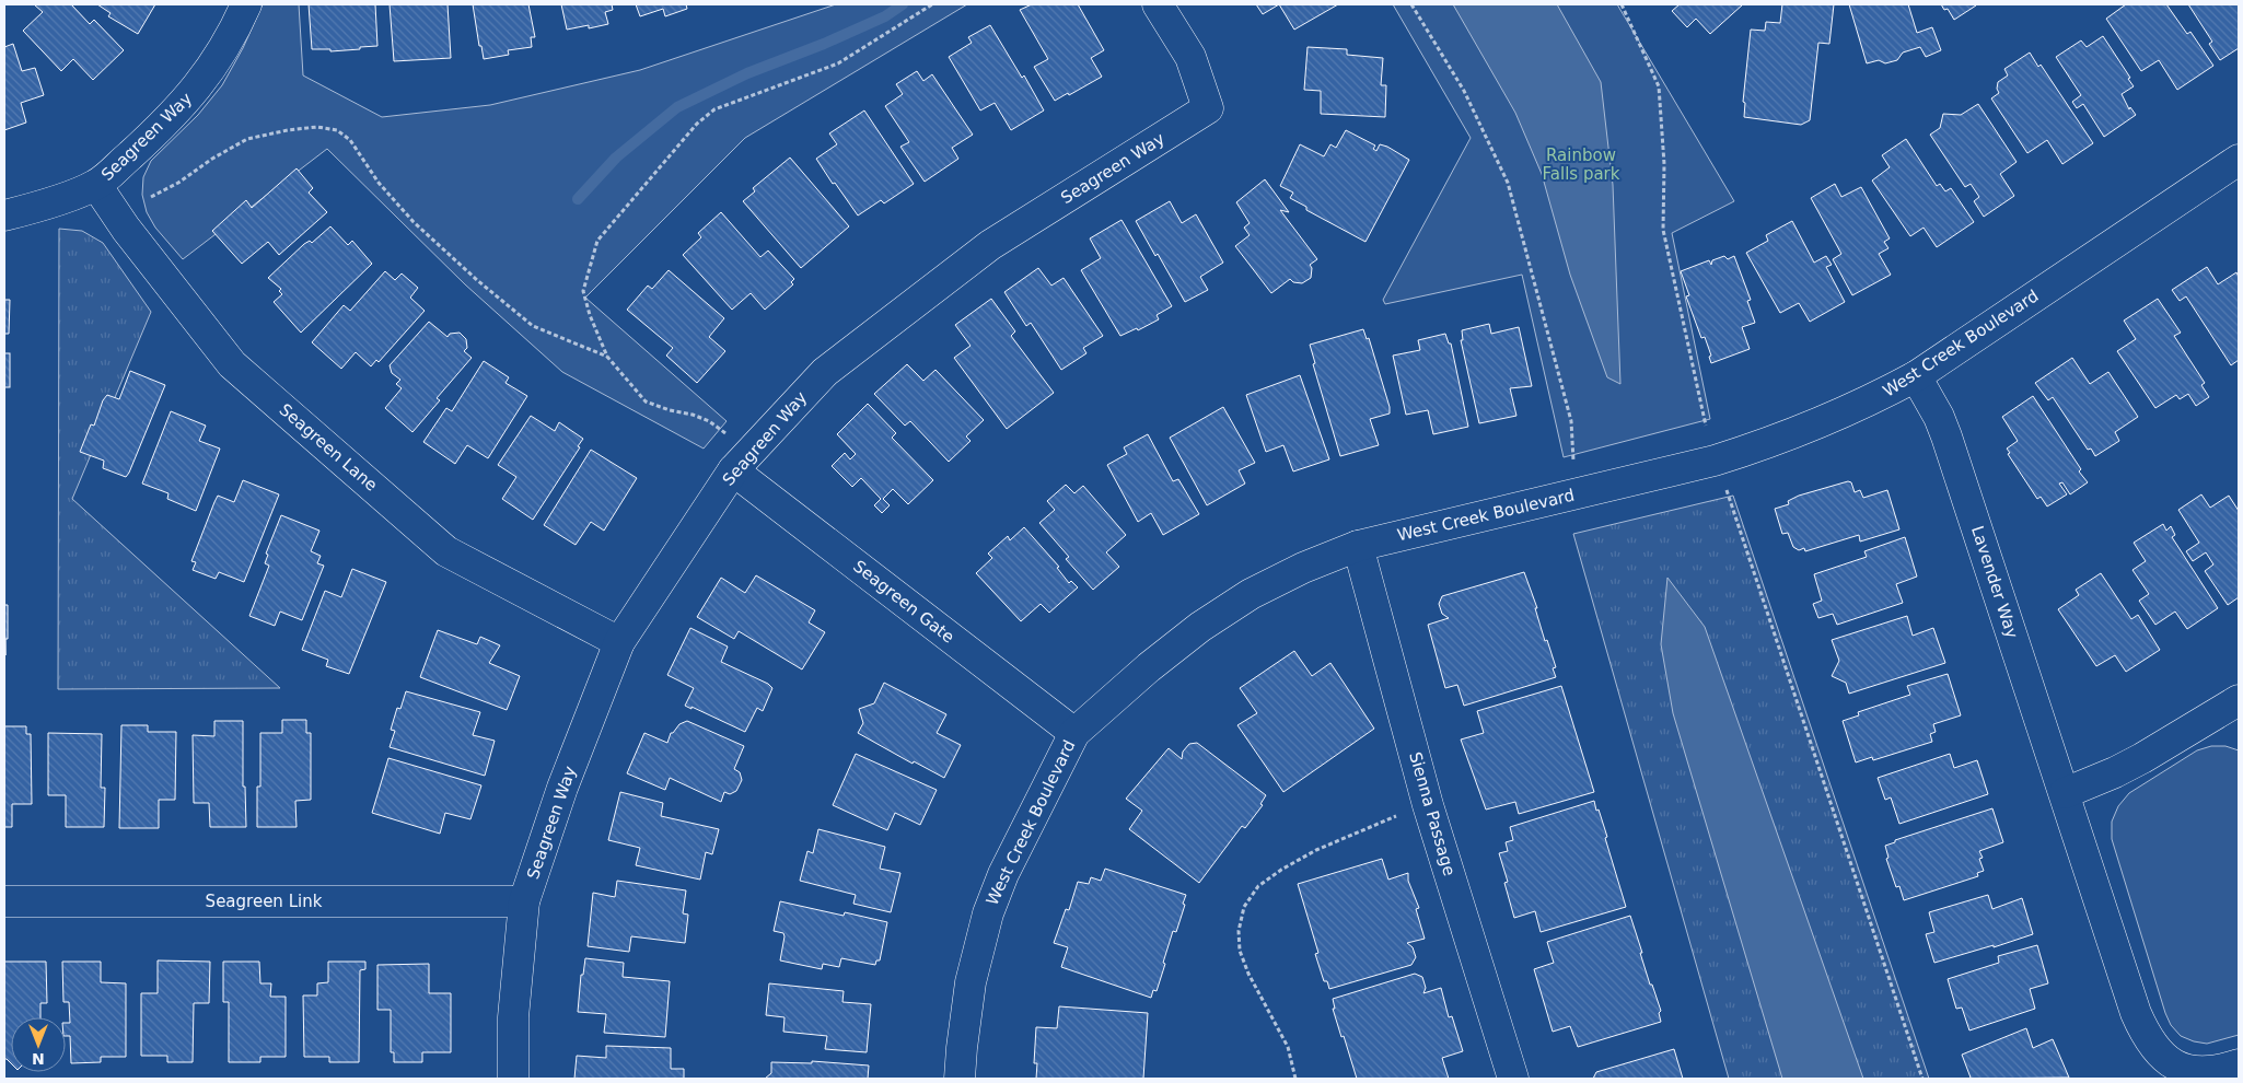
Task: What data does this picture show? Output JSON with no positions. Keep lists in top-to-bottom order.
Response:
{
  "streets": {
    "street": [
      "Seagreen Way",
      "West Creek Boulevard",
      "Seagreen Lane",
      "Lavender Way",
      "Seagreen Gate",
      "Sienna Passage",
      "Seagreen Link"
    ]
  },
  "crossings": [
    ["Seagreen Way", "Seagreen Lane"],
    ["Seagreen Way", "Seagreen Gate"],
    ["Seagreen Way", "Seagreen Link"],
    ["West Creek Boulevard", "Lavender Way"],
    ["West Creek Boulevard", "Seagreen Gate"],
    ["West Creek Boulevard", "Sienna Passage"]
  ],
  "parks": ["Rainbow Falls park"],
  "north": "bottom"
}
